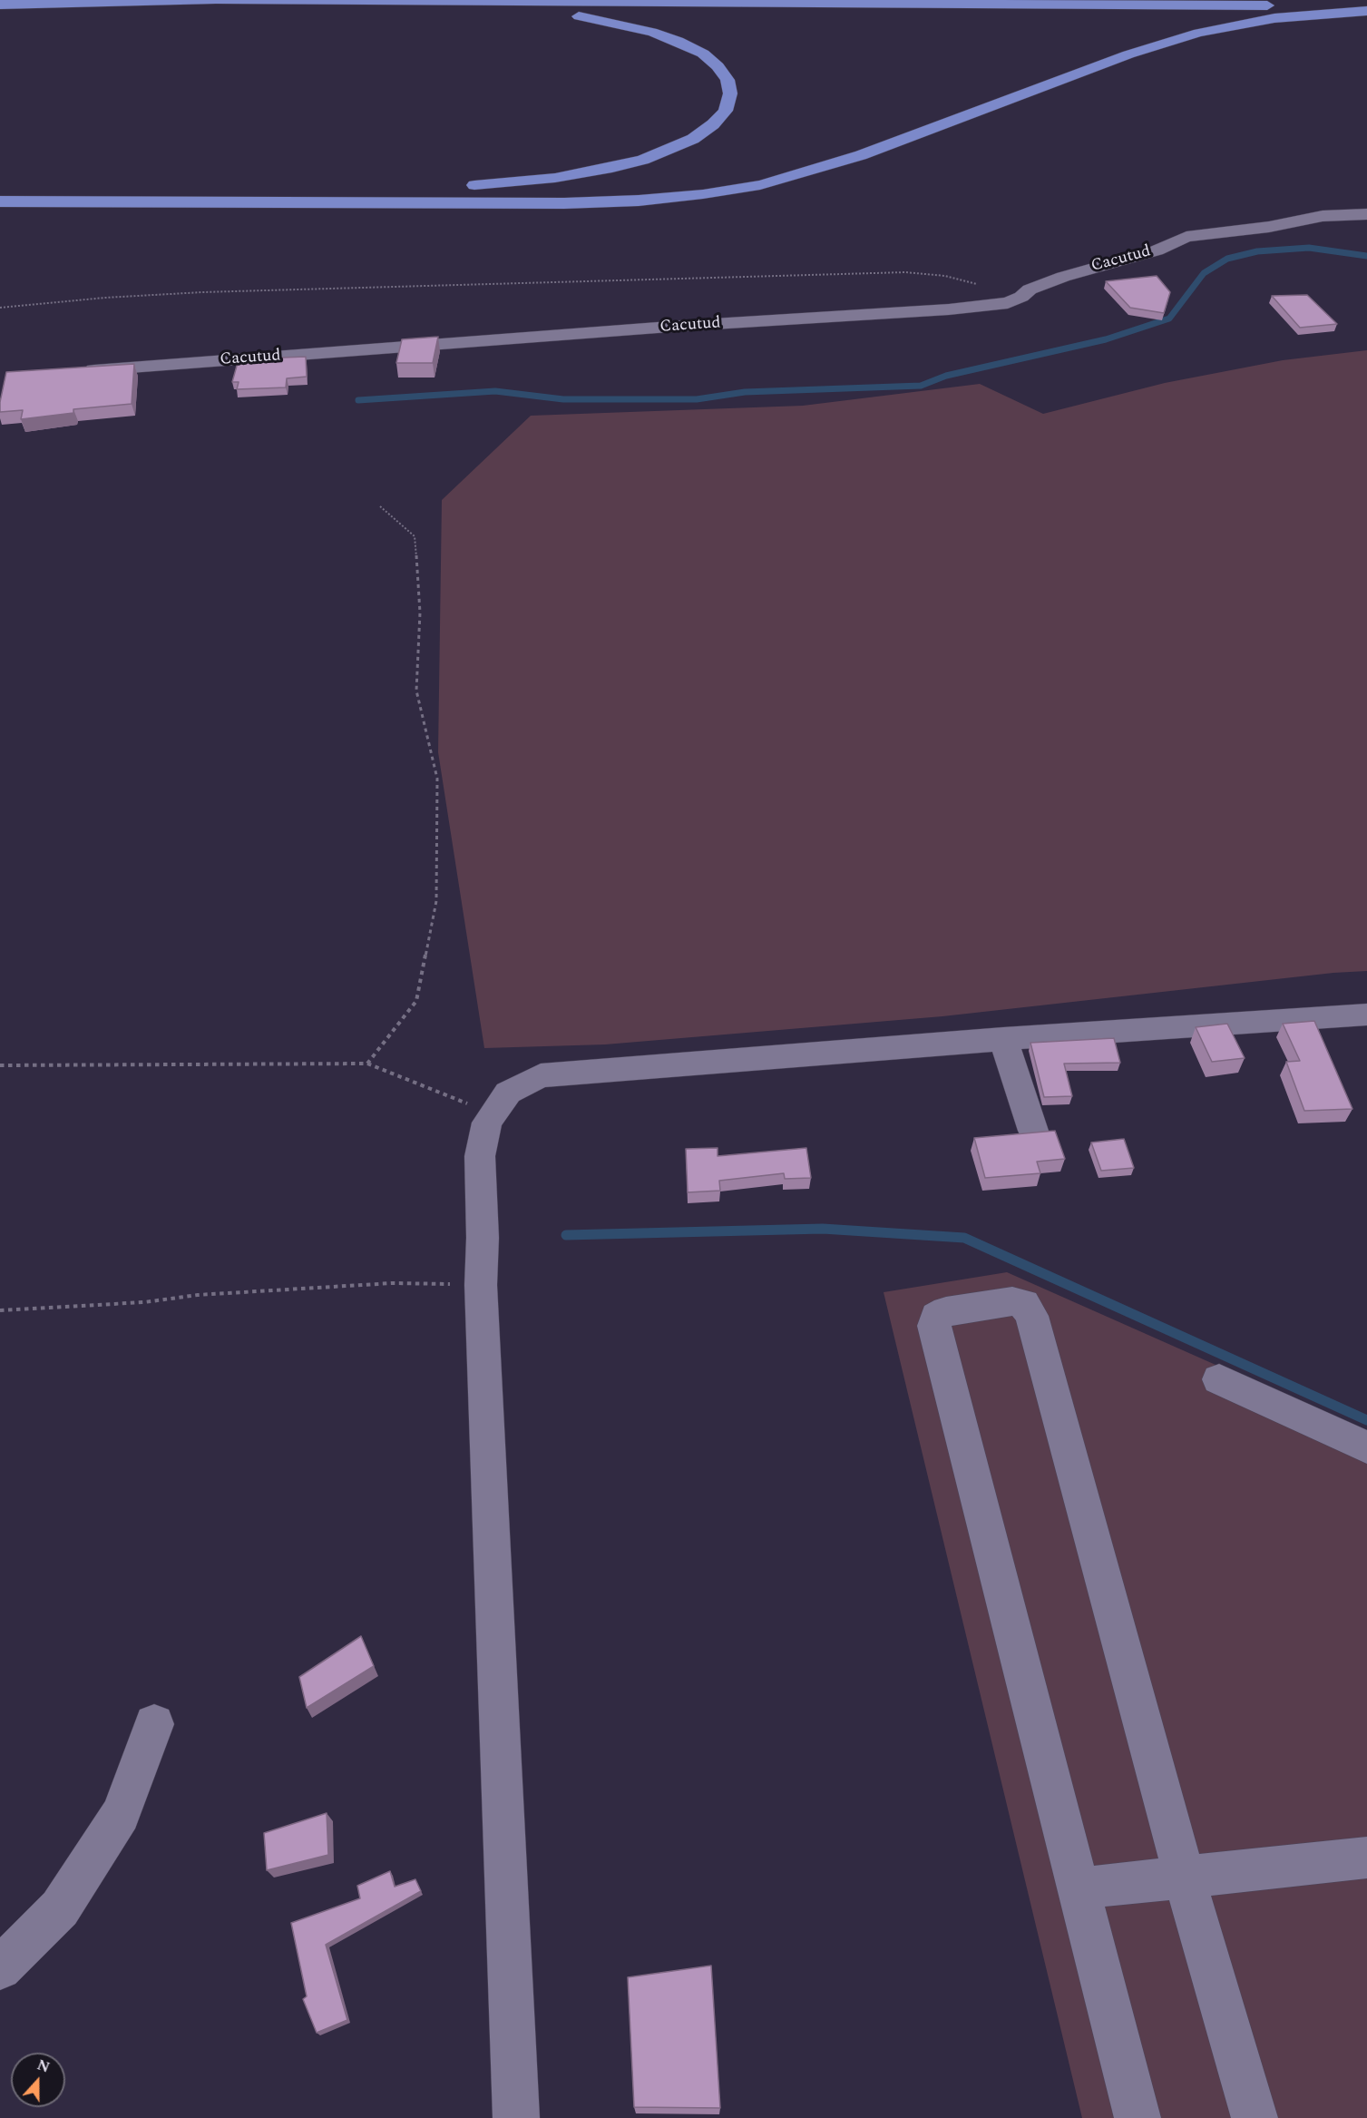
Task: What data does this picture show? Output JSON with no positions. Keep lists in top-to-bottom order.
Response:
{
  "streets": {
    "street": ["Cacutud"]
  },
  "north": "top"
}
